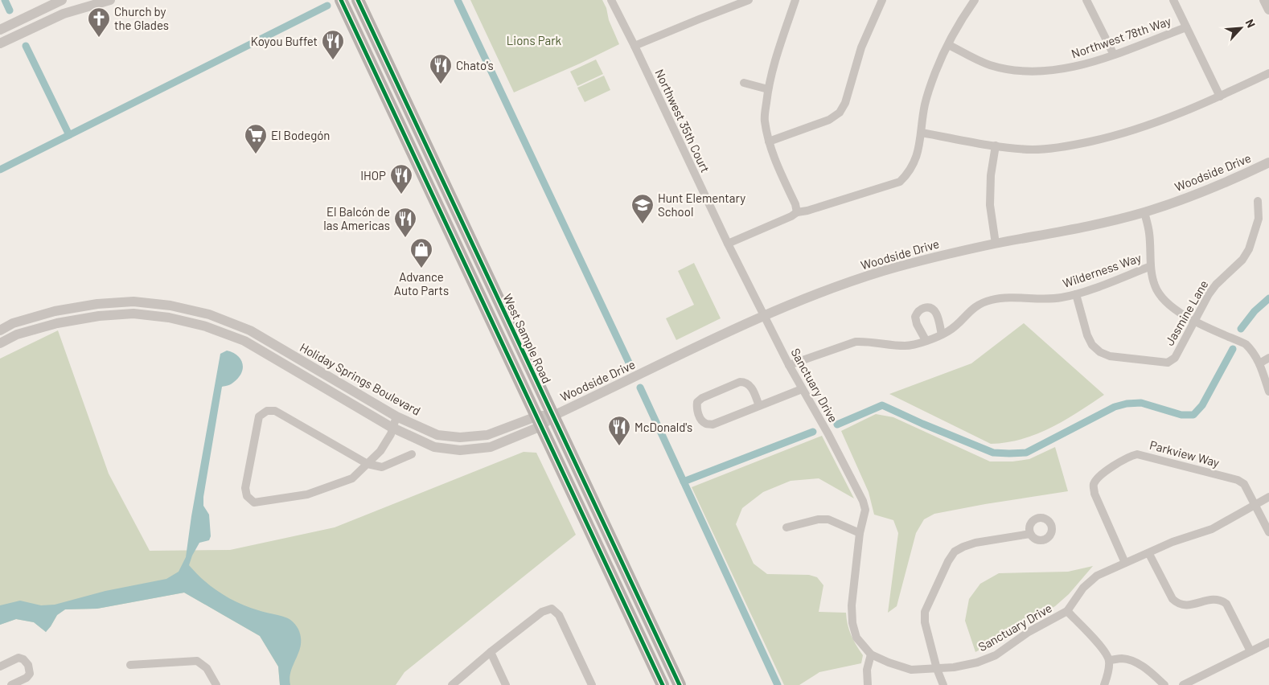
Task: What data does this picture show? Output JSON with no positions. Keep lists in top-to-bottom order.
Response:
{
  "streets": {
    "main road": ["West Sample Road"],
    "street": [
      "Northwest 78th Way",
      "Northwest 35th Court",
      "Woodside Drive",
      "Wilderness Way",
      "Jasmine Lane",
      "Holiday Springs Boulevard",
      "Sanctuary Drive",
      "Parkview Way"
    ]
  },
  "crossings": [
    ["Northwest 35th Court", "Woodside Drive"],
    ["Northwest 35th Court", "Sanctuary Drive"],
    ["Woodside Drive", "West Sample Road"],
    ["Woodside Drive", "Holiday Springs Boulevard"],
    ["Woodside Drive", "Sanctuary Drive"],
    ["Wilderness Way", "Jasmine Lane"],
    ["Wilderness Way", "Sanctuary Drive"],
    ["West Sample Road", "Holiday Springs Boulevard"],
    ["Sanctuary Drive", "Parkview Way"]
  ],
  "parks": ["Lions Park"],
  "places": {
    "church": ["Church by the Glades"],
    "restaurant": [
      "Koyou Buffet",
      "Chato's",
      "IHOP",
      "El Balcón de las Americas",
      "McDonald's"
    ],
    "supermarket": ["El Bodegón"],
    "school or university": ["Hunt Elementary School"],
    "shop": ["Advance Auto Parts"]
  },
  "north": "top right"
}
